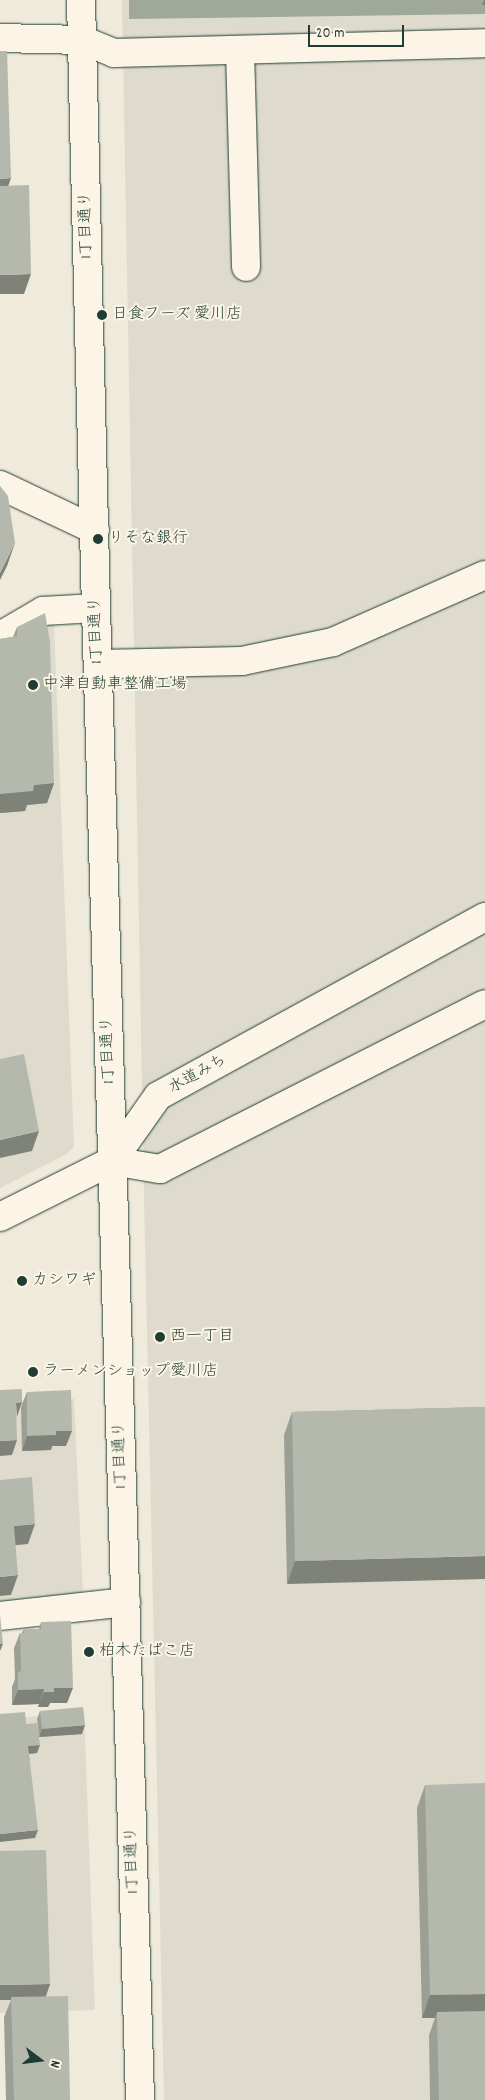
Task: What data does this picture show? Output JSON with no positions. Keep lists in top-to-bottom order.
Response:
{
  "streets": {
    "street": ["1丁目通り", "水道みち"]
  },
  "crossings": [
    ["1丁目通り", "水道みち"]
  ],
  "places": [
    "日食フーズ 愛川店",
    "りそな銀行",
    "中津自動車整備工場",
    "カシワギ",
    "西一丁目",
    "ラーメンショップ愛川店",
    "柏木たばこ店"
  ],
  "scale_bar": "20 m",
  "north": "right"
}
